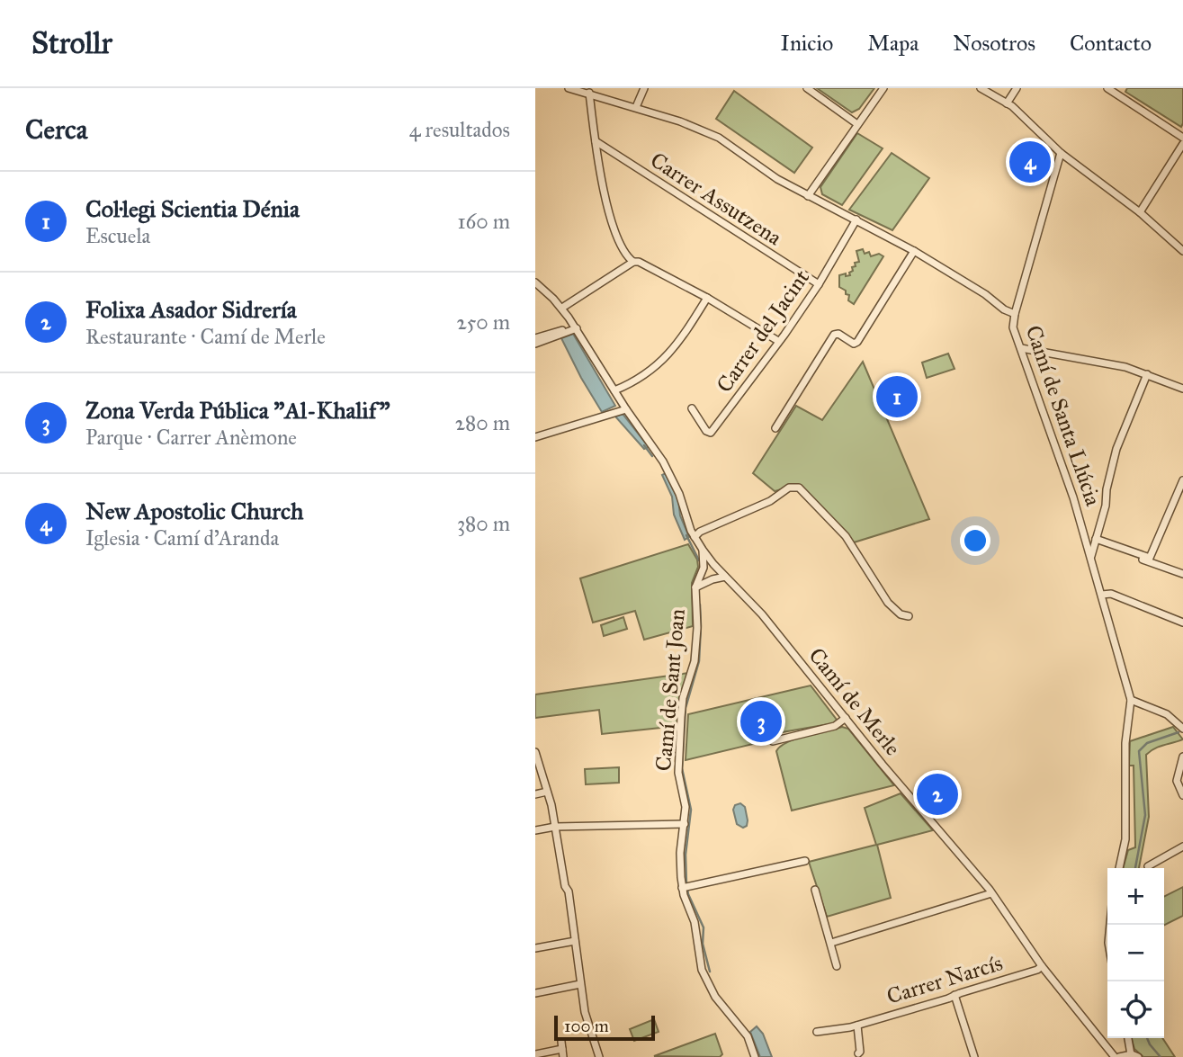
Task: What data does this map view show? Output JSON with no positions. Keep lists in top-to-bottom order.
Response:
{
  "streets": {
    "street": [
      "Carrer Assutzena",
      "Carrer del Jacint",
      "Camí de Santa Llúcia",
      "Camí de Sant Joan",
      "Camí de Merle",
      "Carrer Narcís"
    ]
  },
  "crossings": [
    ["Carrer Assutzena", "Carrer del Jacint"],
    ["Carrer del Jacint", "Camí de Santa Llúcia"],
    ["Camí de Sant Joan", "Camí de Merle"],
    ["Camí de Merle", "Carrer Narcís"]
  ],
  "scale_bar": "100 m",
  "page": {
    "header": "Strollr",
    "nav": [
      "Inicio",
      "Mapa",
      "Nosotros",
      "Contacto"
    ],
    "heading": ["Cerca", "4 resultados"],
    "pins": [
      "4",
      "1",
      "3",
      "2"
    ],
    "list": [
      {
        "mark": "1",
        "name": "Col·legi Scientia Dénia",
        "note": "Escuela",
        "value": "160 m"
      },
      {
        "mark": "2",
        "name": "Folixa Asador Sidrería",
        "note": "Restaurante · Camí de Merle",
        "value": "250 m"
      },
      {
        "mark": "3",
        "name": "Zona Verda Pública \"Al-Khalif\"",
        "note": "Parque · Carrer Anèmone",
        "value": "280 m"
      },
      {
        "mark": "4",
        "name": "New Apostolic Church",
        "note": "Iglesia · Camí d'Aranda",
        "value": "380 m"
      }
    ],
    "map_buttons": ["+", "−"],
    "scale": "100 m"
  }
}
